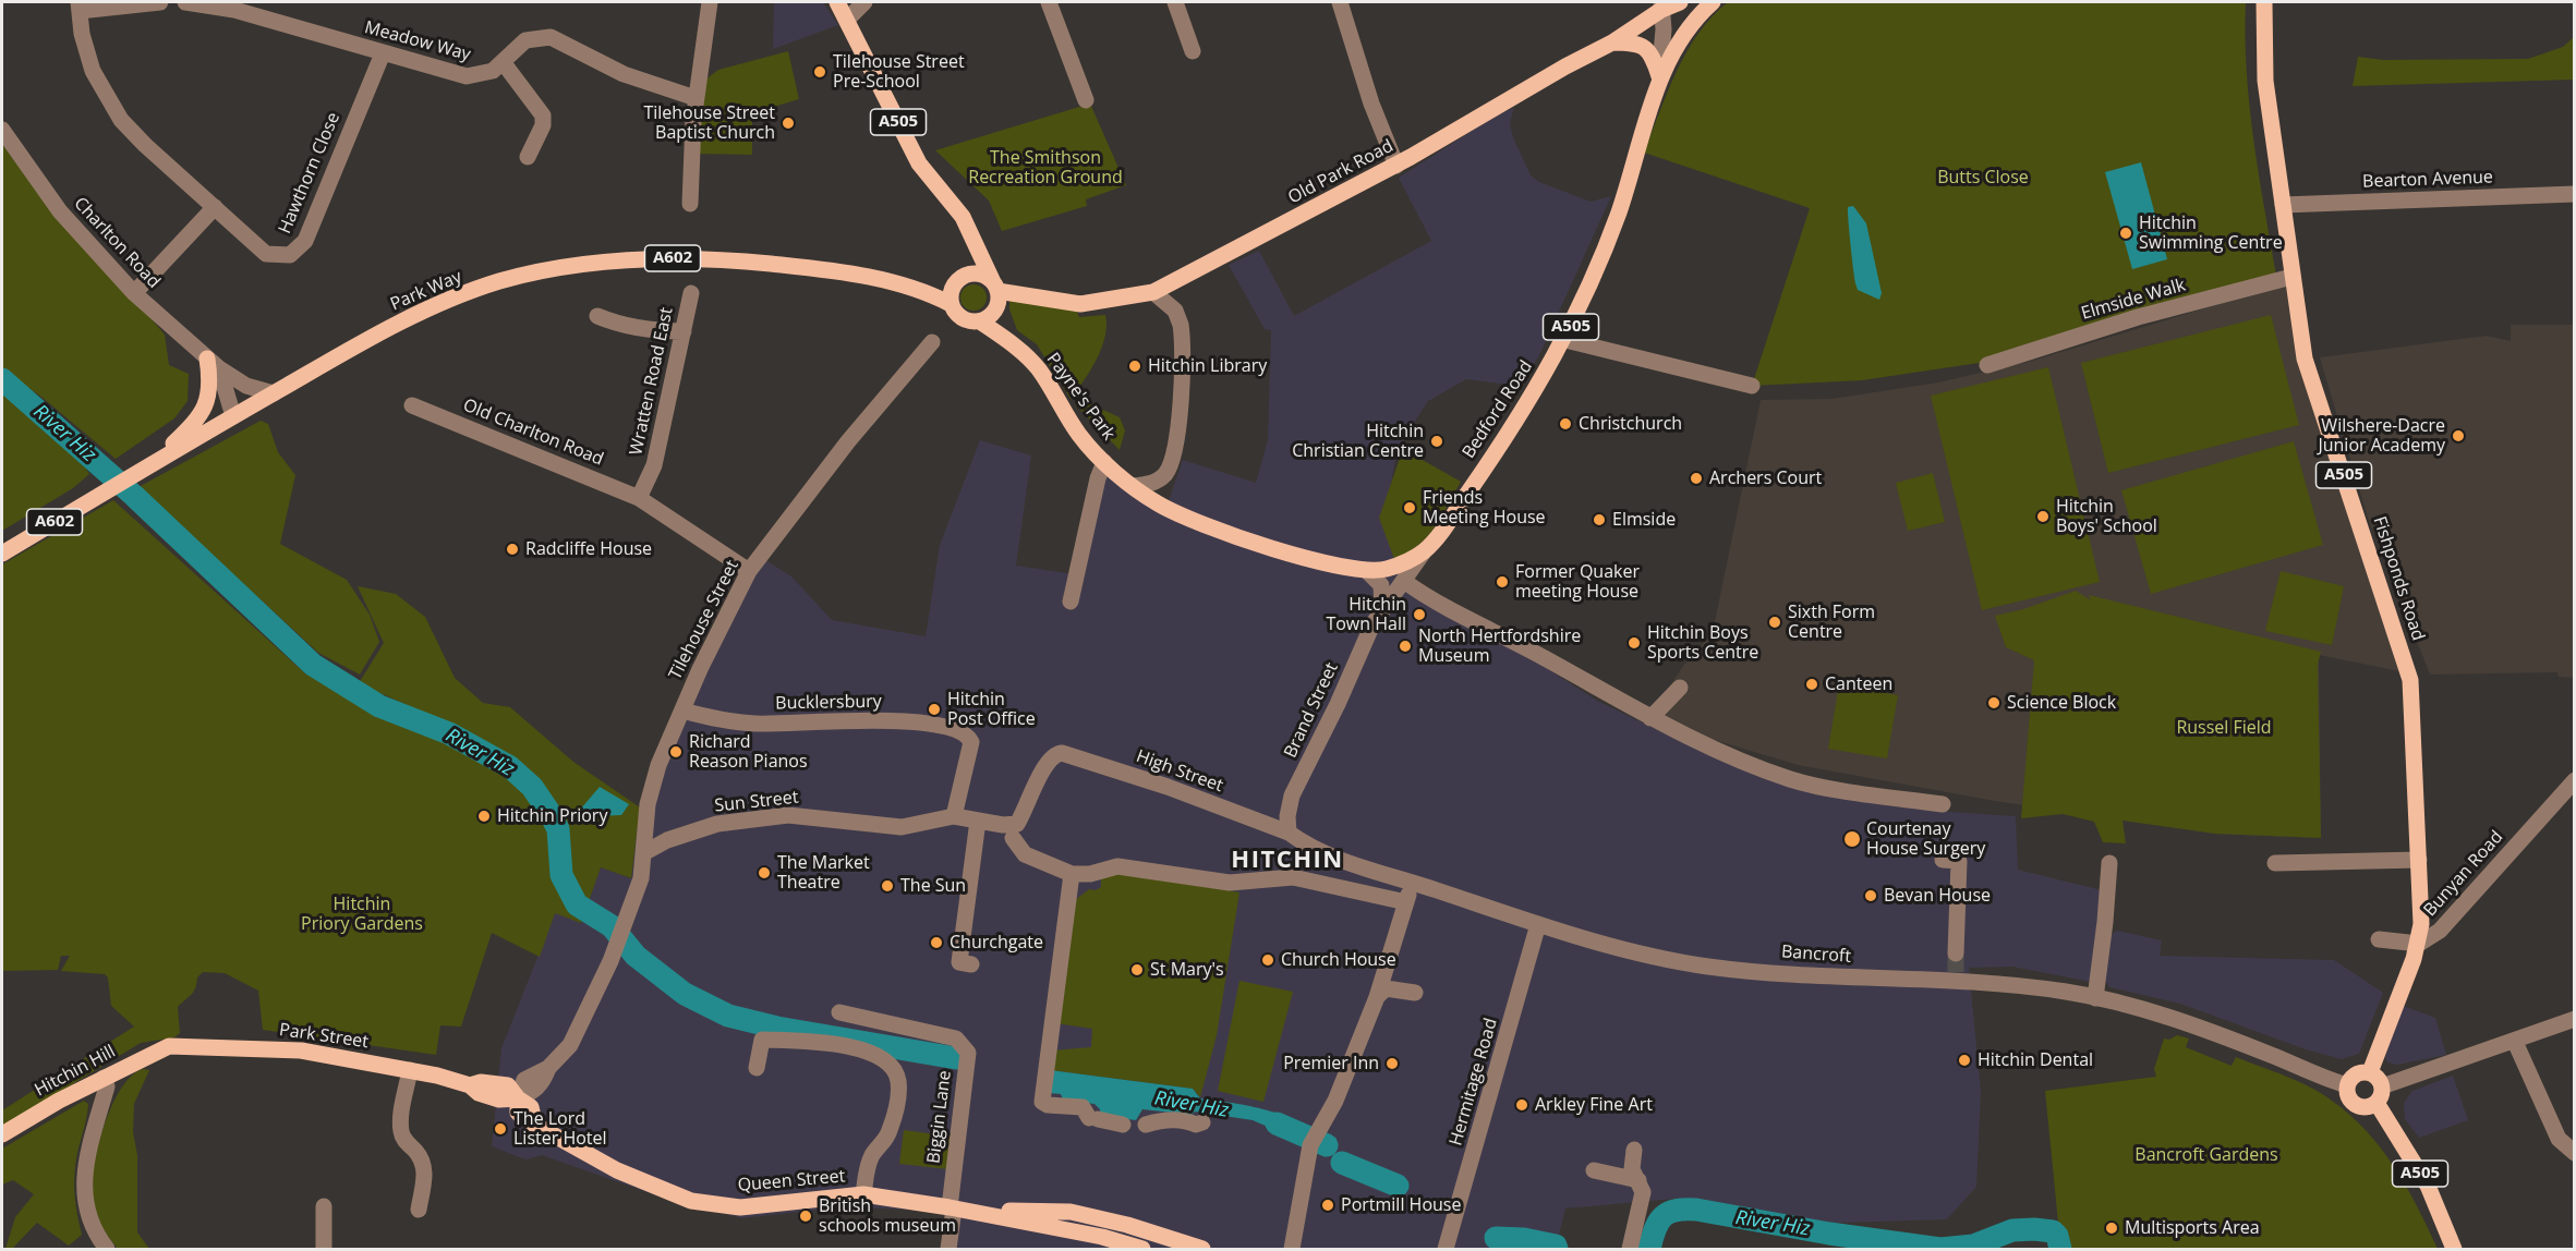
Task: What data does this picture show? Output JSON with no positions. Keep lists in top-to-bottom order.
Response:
{
  "streets": {
    "main road": [
      "A505",
      "Old Park Road",
      "A602",
      "Park Way",
      "Payne's Park",
      "Bedford Road",
      "Fishponds Road",
      "Park Street",
      "Hitchin Hill",
      "Queen Street"
    ],
    "street": [
      "Meadow Way",
      "Hawthorn Close",
      "Bearton Avenue",
      "Charlton Road",
      "Elmside Walk",
      "Wratten Road East",
      "Old Charlton Road",
      "Tilehouse Street",
      "Bucklersbury",
      "Brand Street",
      "High Street",
      "Sun Street",
      "Bunyan Road",
      "Bancroft",
      "Hermitage Road",
      "Biggin Lane"
    ]
  },
  "crossings": [
    ["Meadow Way", "Hawthorn Close"],
    ["A505", "Old Park Road"],
    ["A505", "Park Way"],
    ["A505", "Payne's Park"],
    ["A505", "Fishponds Road"],
    ["A505", "Bunyan Road"],
    ["A505", "Bancroft"],
    ["Old Park Road", "Park Way"],
    ["Old Park Road", "Payne's Park"],
    ["Old Park Road", "Bedford Road"],
    ["Bearton Avenue", "Fishponds Road"],
    ["Charlton Road", "Park Way"],
    ["Park Way", "Payne's Park"],
    ["Elmside Walk", "Fishponds Road"],
    ["Wratten Road East", "Old Charlton Road"],
    ["Payne's Park", "Bedford Road"],
    ["Bedford Road", "Brand Street"],
    ["Fishponds Road", "Bunyan Road"],
    ["Tilehouse Street", "Bucklersbury"],
    ["Tilehouse Street", "Sun Street"],
    ["Tilehouse Street", "Park Street"],
    ["Tilehouse Street", "Queen Street"],
    ["Bucklersbury", "Sun Street"],
    ["Brand Street", "High Street"],
    ["Brand Street", "Bancroft"],
    ["High Street", "Bancroft"],
    ["Bancroft", "Hermitage Road"],
    ["Park Street", "Hitchin Hill"],
    ["Park Street", "Queen Street"],
    ["Biggin Lane", "Queen Street"]
  ],
  "districts": ["HITCHIN"],
  "water": ["River Hiz"],
  "parks": [
    "The Smithson Recreation Ground",
    "Butts Close",
    "Russel Field",
    "Hitchin Priory Gardens",
    "Bancroft Gardens"
  ],
  "places": [
    "Tilehouse Street Pre-School",
    "Tilehouse Street Baptist Church",
    "Hitchin Swimming Centre",
    "Hitchin Library",
    "Christchurch",
    "Wilshere-Dacre Junior Academy",
    "Hitchin Christian Centre",
    "Archers Court",
    "Friends Meeting House",
    "Hitchin Boys' School",
    "Elmside",
    "Radcliffe House",
    "Former Quaker meeting House",
    "Hitchin Town Hall",
    "Sixth Form Centre",
    "Hitchin Boys Sports Centre",
    "North Hertfordshire Museum",
    "Canteen",
    "Science Block",
    "Hitchin Post Office",
    "Richard Reason Pianos",
    "Hitchin Priory",
    "Courtenay House Surgery",
    "The Market Theatre",
    "The Sun",
    "Bevan House",
    "Churchgate",
    "Church House",
    "St Mary's",
    "Hitchin Dental",
    "Premier Inn",
    "Arkley Fine Art",
    "The Lord Lister Hotel",
    "Portmill House",
    "British schools museum",
    "Multisports Area"
  ]
}
